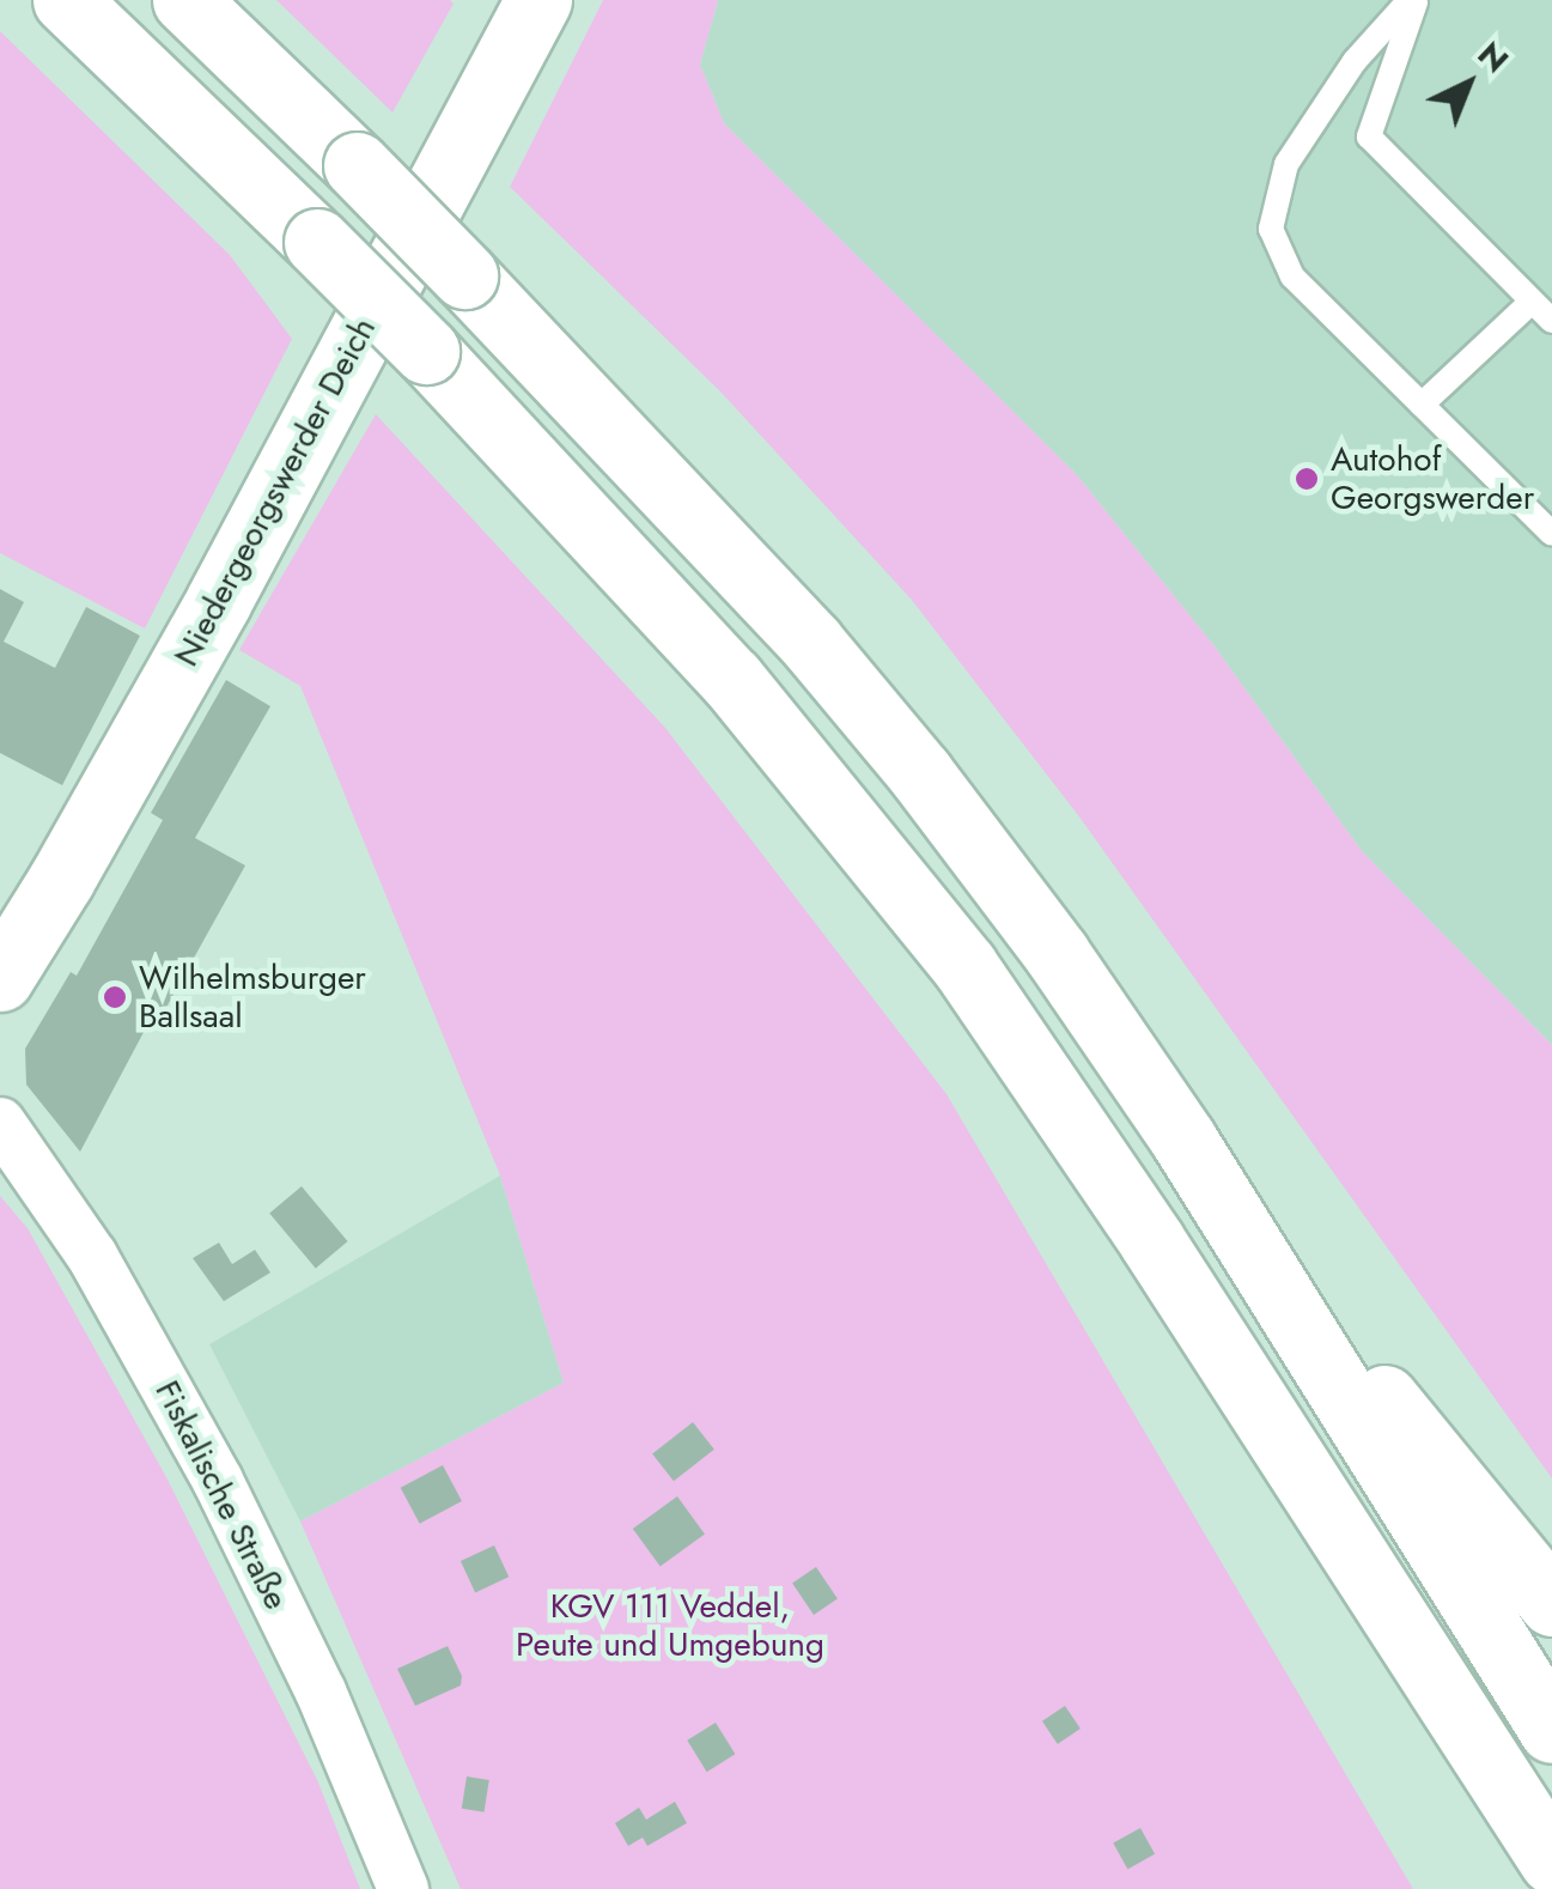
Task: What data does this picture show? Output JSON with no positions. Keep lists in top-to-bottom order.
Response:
{
  "streets": {
    "main road": ["Niedergeorgswerder Deich"],
    "street": ["Fiskalische Straße"]
  },
  "parks": ["KGV 111 Veddel, Peute und Umgebung"],
  "places": ["Autohof Georgswerder", "Wilhelmsburger Ballsaal"],
  "north": "top right"
}
